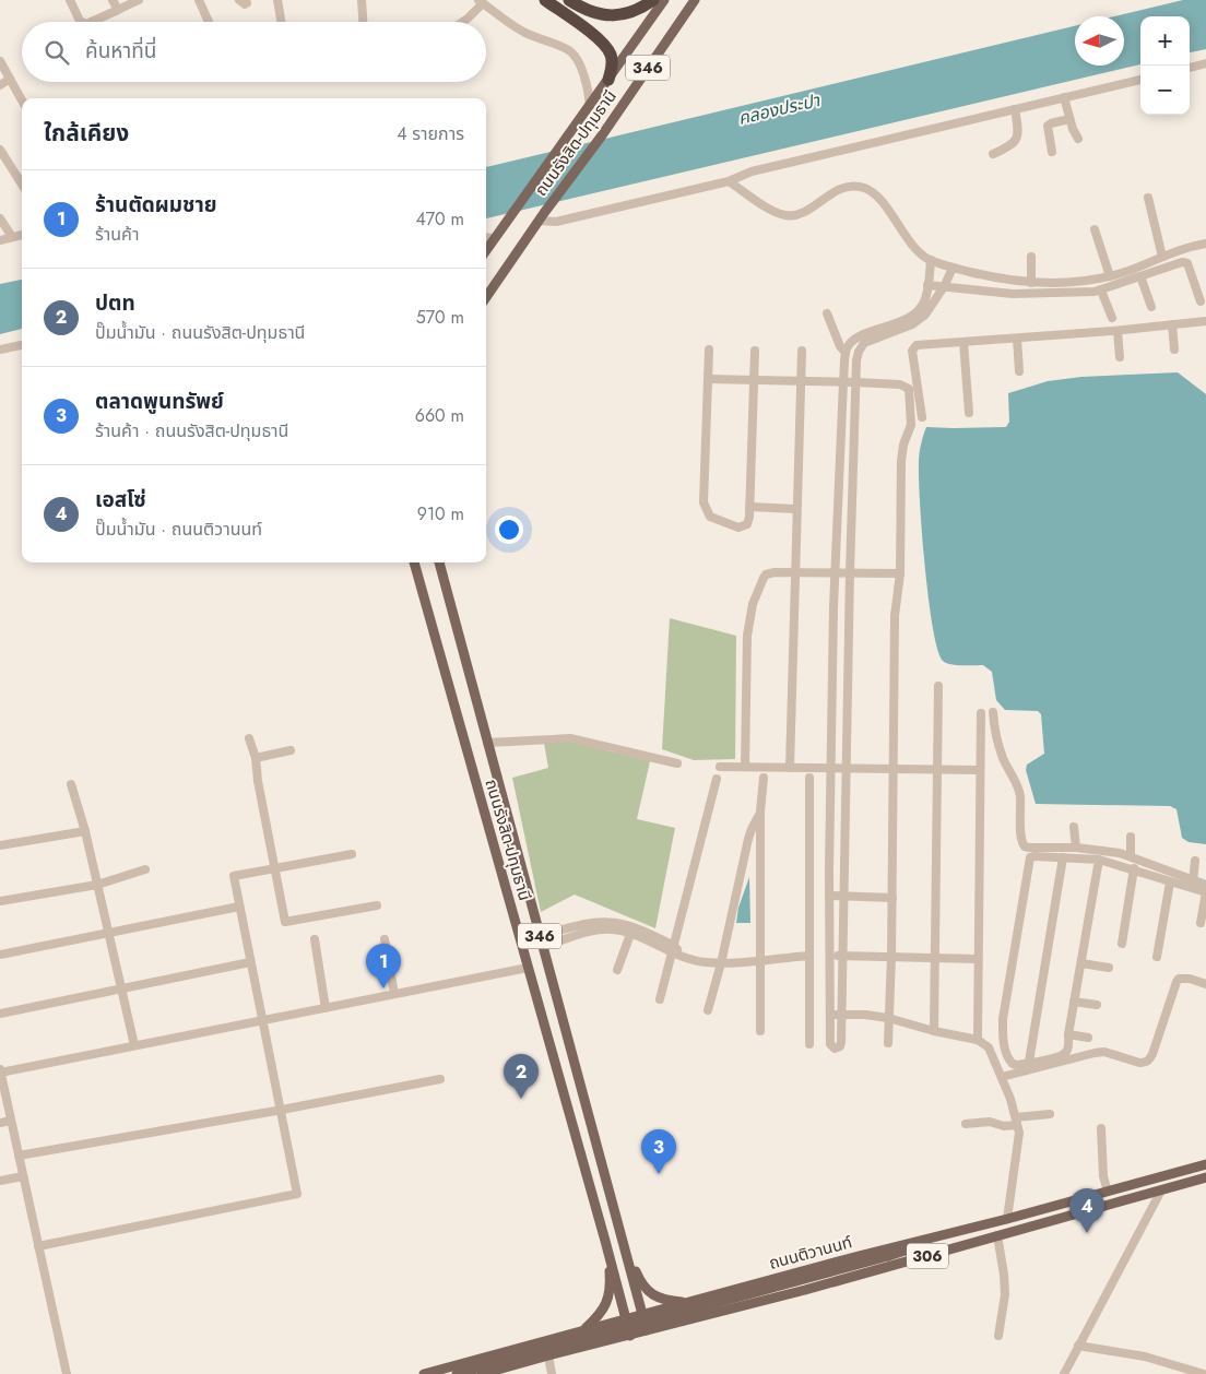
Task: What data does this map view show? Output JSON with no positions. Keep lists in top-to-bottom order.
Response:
{
  "streets": {
    "main road": [
      "346",
      "ถนนรังสิต-ปทุมธานี",
      "ถนนติวานนท์",
      "306"
    ]
  },
  "crossings": [
    ["ถนนรังสิต-ปทุมธานี", "ถนนติวานนท์"],
    ["ถนนรังสิต-ปทุมธานี", "306"],
    ["ถนนติวานนท์", "306"]
  ],
  "water": ["คลองประปา"],
  "north": "left",
  "page": {
    "map_buttons": ["+", "−"],
    "search": "ค้นหาที่นี่",
    "heading": ["ใกล้เคียง", "4 รายการ"],
    "list": [
      {
        "mark": "1",
        "name": "ร้านตัดผมชาย",
        "note": "ร้านค้า",
        "value": "470 m"
      },
      {
        "mark": "2",
        "name": "ปตท",
        "note": "ปั๊มน้ำมัน · ถนนรังสิต-ปทุมธานี",
        "value": "570 m"
      },
      {
        "mark": "3",
        "name": "ตลาดพูนทรัพย์",
        "note": "ร้านค้า · ถนนรังสิต-ปทุมธานี",
        "value": "660 m"
      },
      {
        "mark": "4",
        "name": "เอสโซ่",
        "note": "ปั๊มน้ำมัน · ถนนติวานนท์",
        "value": "910 m"
      }
    ],
    "pins": [
      "1",
      "2",
      "3",
      "4"
    ]
  }
}
